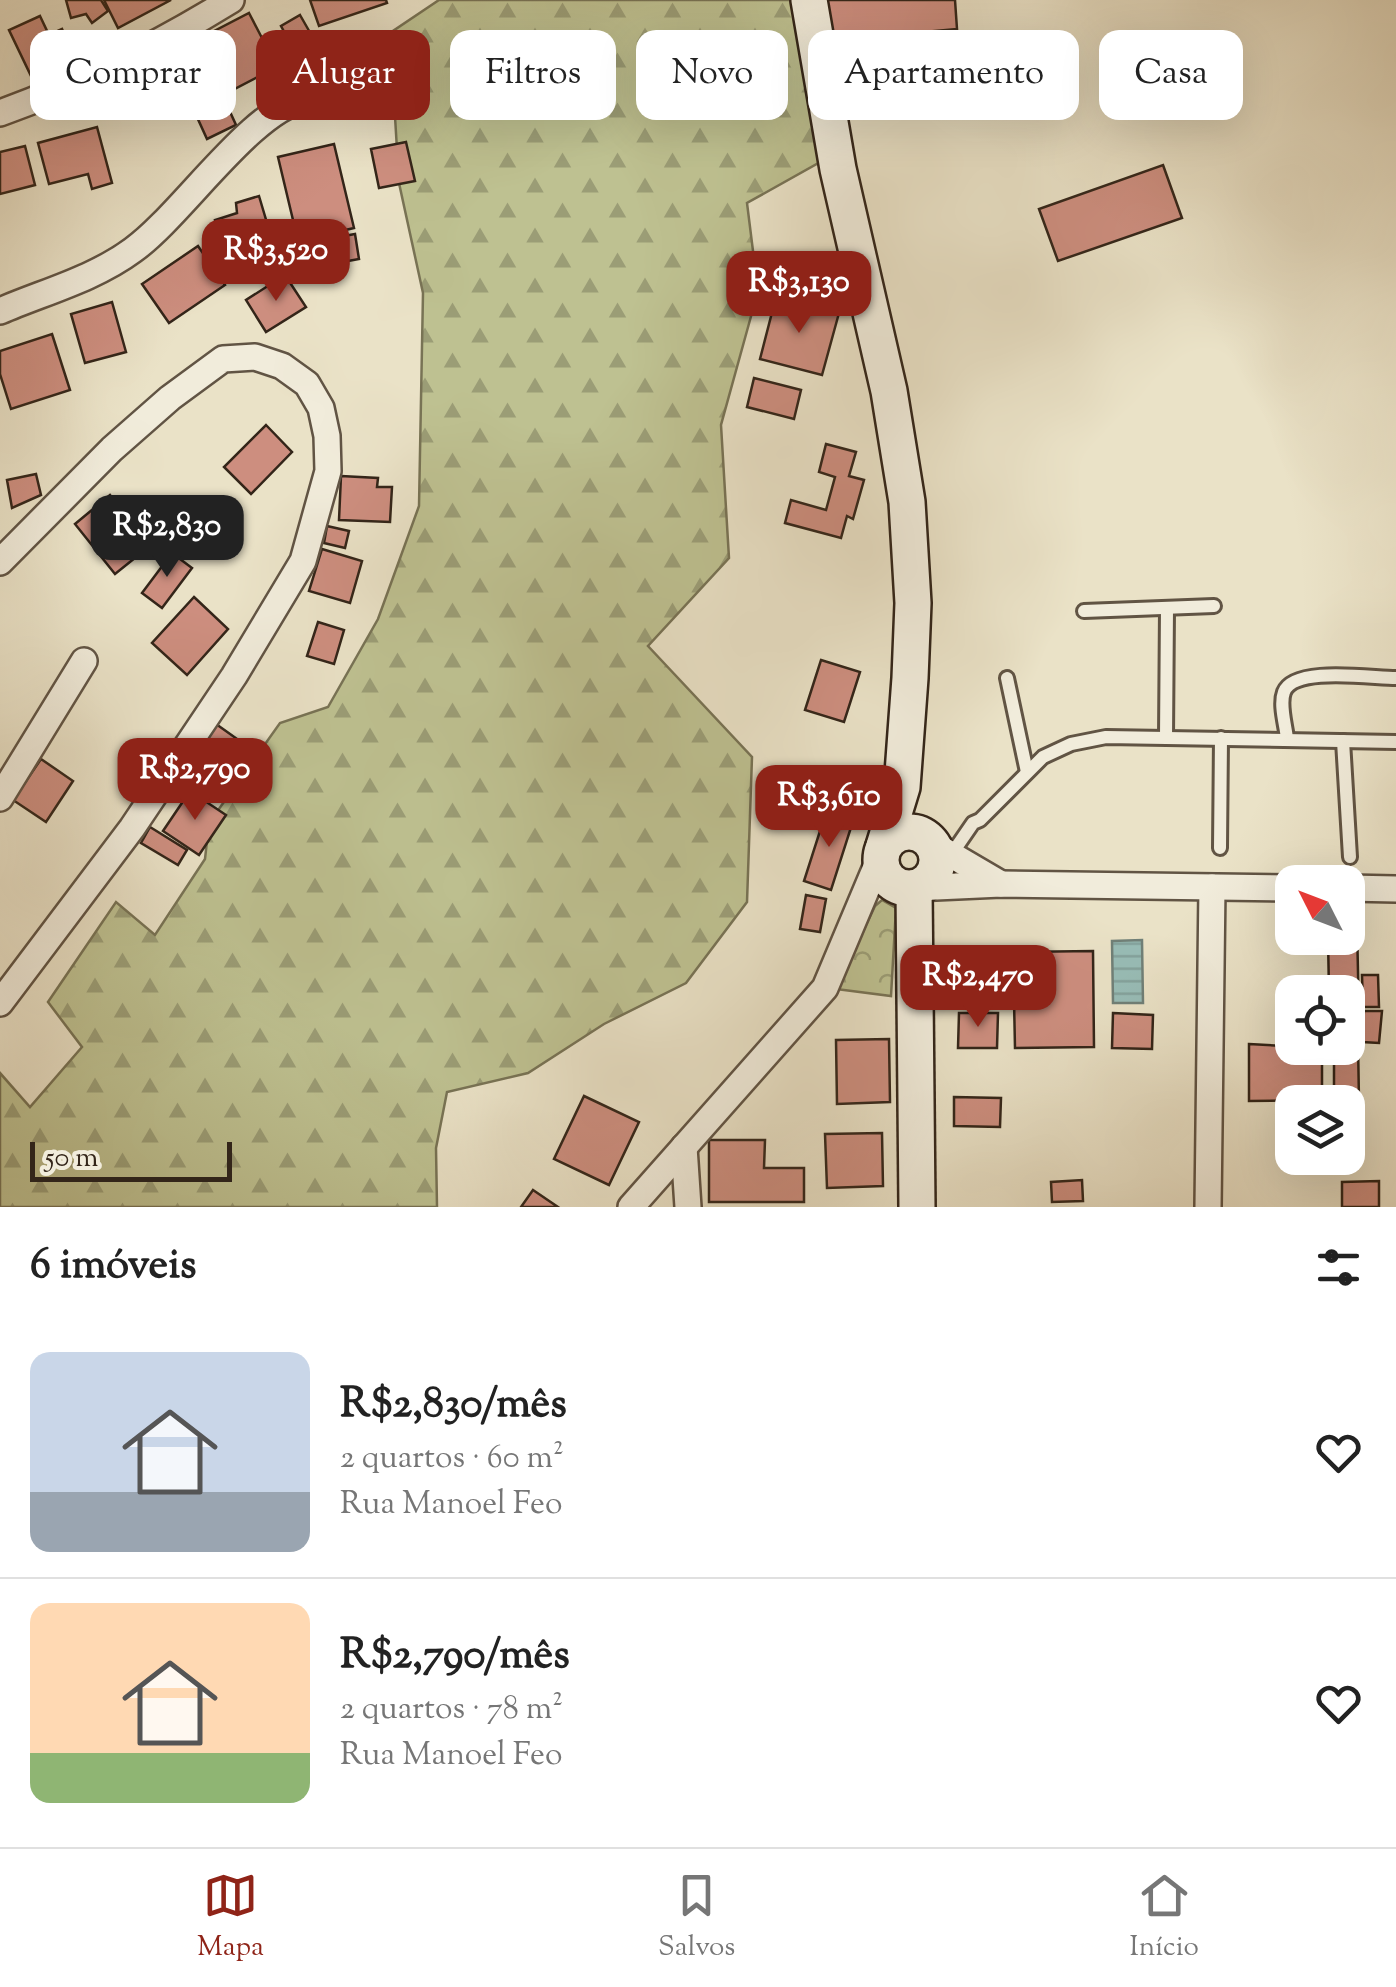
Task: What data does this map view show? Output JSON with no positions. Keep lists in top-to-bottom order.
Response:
{
  "scale_bar": "50 m",
  "north": "top left",
  "page": {
    "chip": [
      "Comprar",
      "Alugar",
      "Filtros",
      "Novo",
      "Apartamento",
      "Casa"
    ],
    "price": [
      "R$3,520",
      "R$3,130",
      "R$2,830",
      "R$2,790",
      "R$3,610",
      "R$2,470"
    ],
    "scale": "50 m",
    "heading": "6 imóveis",
    "list": [
      {
        "name": "R$2,830/mês",
        "note": "2 quartos · 60 m² · Rua Manoel Feo"
      },
      {
        "name": "R$2,790/mês",
        "note": "2 quartos · 78 m² · Rua Manoel Feo"
      }
    ],
    "tabs": ["Mapa", "Salvos", "Início"]
  }
}
